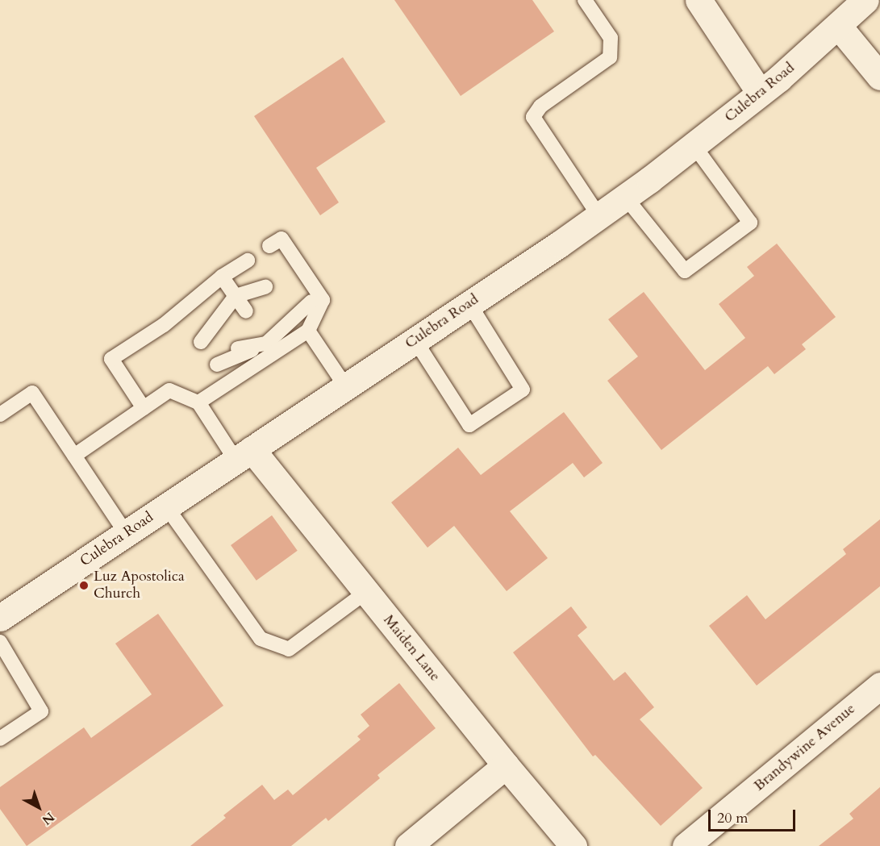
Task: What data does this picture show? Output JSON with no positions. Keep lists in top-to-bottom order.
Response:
{
  "streets": {
    "main road": ["Culebra Road", "Maiden Lane", "Brandywine Avenue"]
  },
  "crossings": [
    ["Culebra Road", "Maiden Lane"]
  ],
  "places": ["Luz Apostolica Church"],
  "scale_bar": "20 m",
  "north": "bottom right"
}
